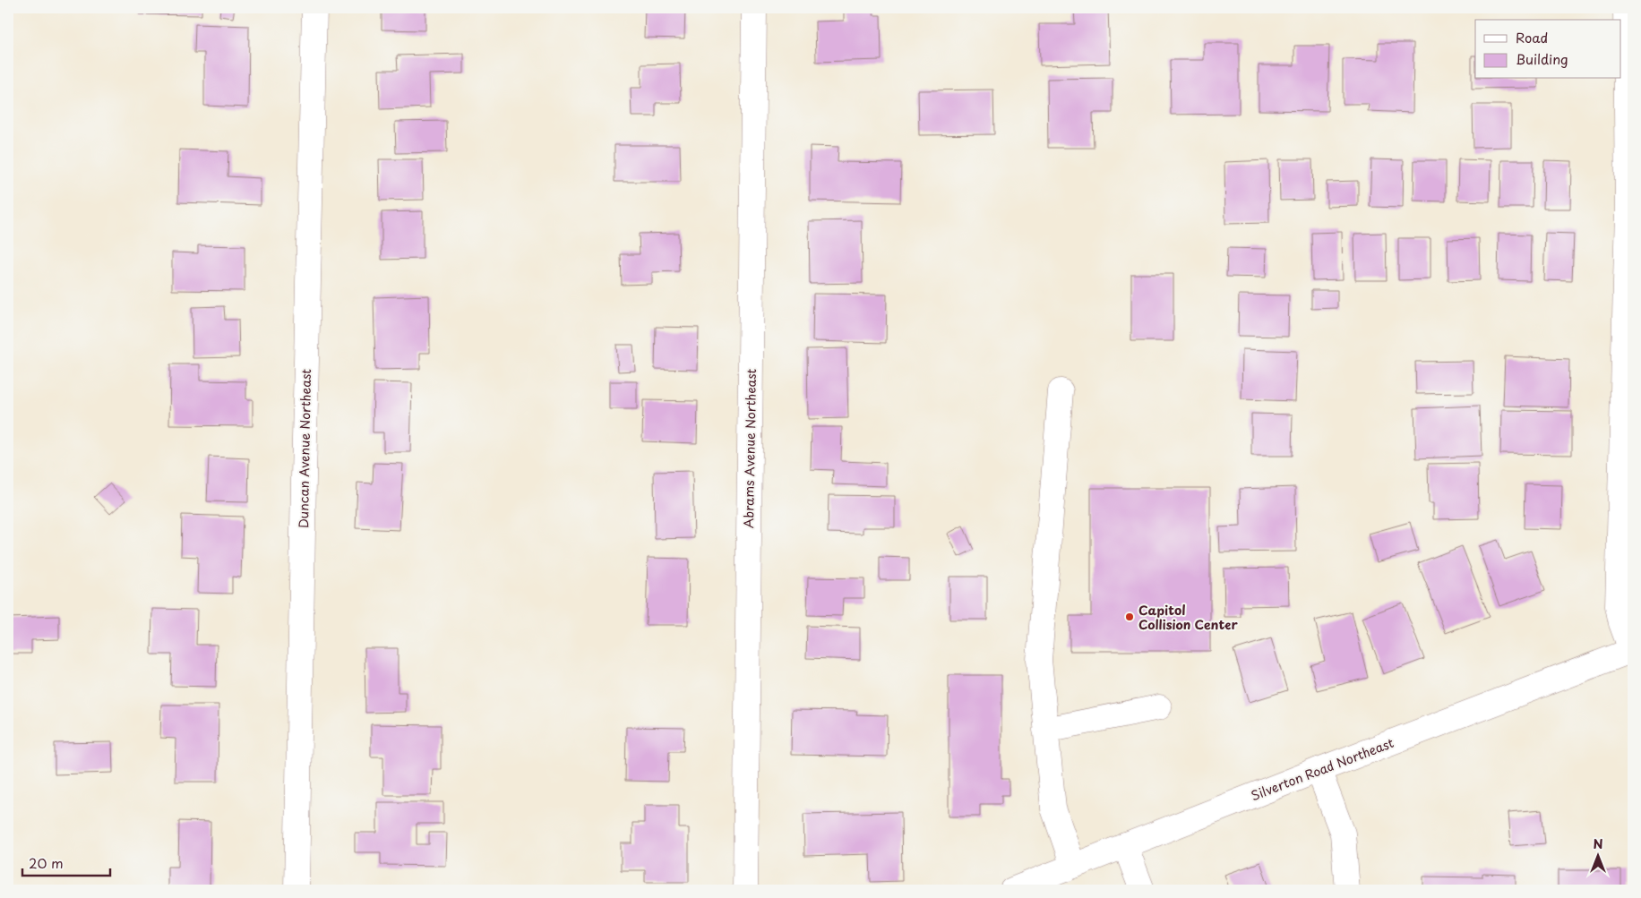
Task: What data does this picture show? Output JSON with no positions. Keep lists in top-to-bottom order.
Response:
{
  "streets": {
    "street": ["Duncan Avenue Northeast", "Abrams Avenue Northeast", "Silverton Road Northeast"]
  },
  "places": ["Capitol Collision Center"],
  "legend": ["Road", "Building"],
  "scale_bar": "20 m",
  "north": "top"
}
